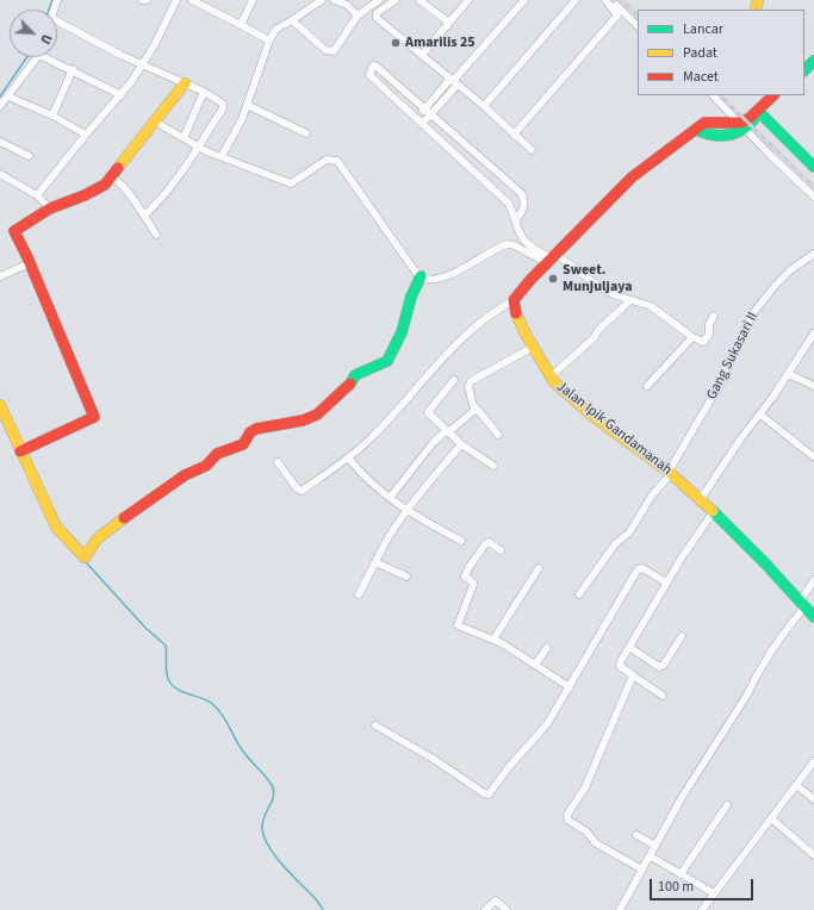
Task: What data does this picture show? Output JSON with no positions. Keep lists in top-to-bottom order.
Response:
{
  "streets": {
    "street": ["Gang Sukasari II", "Jalan Ipik Gandamanah"]
  },
  "crossings": [
    ["Gang Sukasari II", "Jalan Ipik Gandamanah"]
  ],
  "places": ["Amarilis 25", "Sweet. Munjuljaya"],
  "legend": ["Lancar", "Padat", "Macet"],
  "scale_bar": "100 m",
  "north": "bottom right"
}
